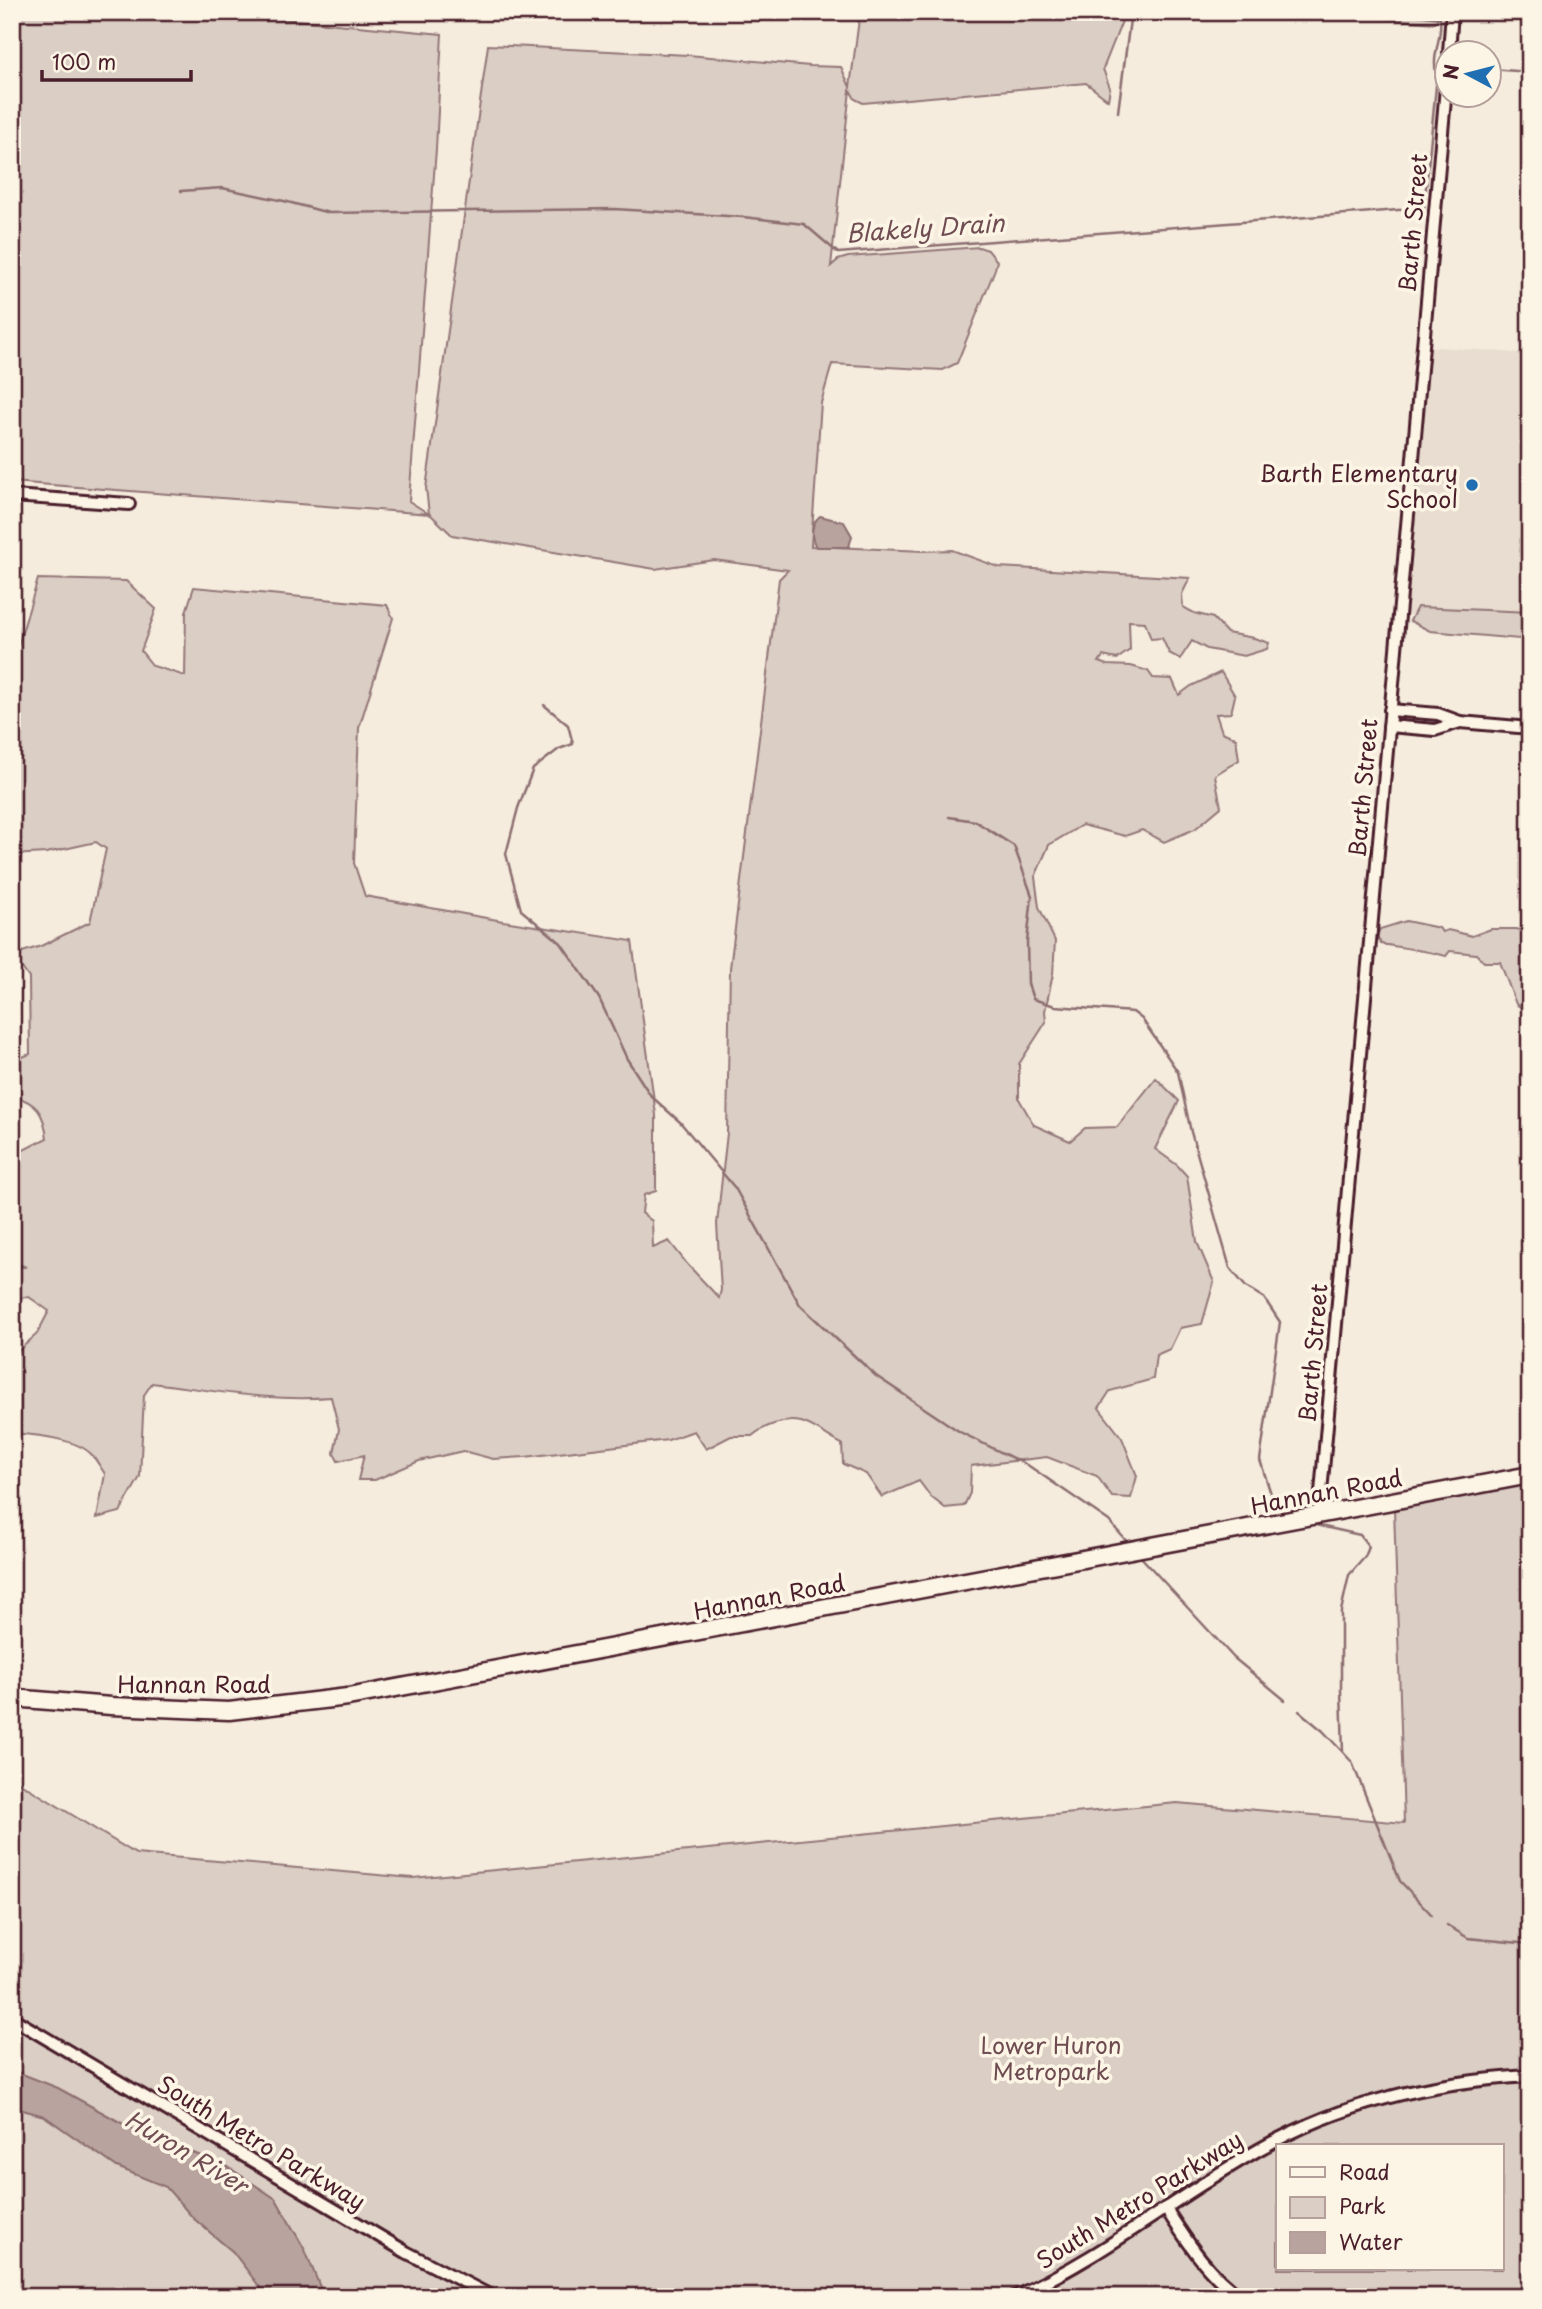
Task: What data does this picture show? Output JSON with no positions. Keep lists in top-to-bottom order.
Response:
{
  "streets": {
    "street": ["Barth Street", "Hannan Road", "South Metro Parkway"]
  },
  "crossings": [
    ["Barth Street", "Hannan Road"]
  ],
  "water": ["Blakely Drain", "Huron River"],
  "parks": ["Lower Huron Metropark"],
  "places": ["Barth Elementary School"],
  "legend": ["Road", "Park", "Water"],
  "scale_bar": "100 m",
  "north": "left"
}
